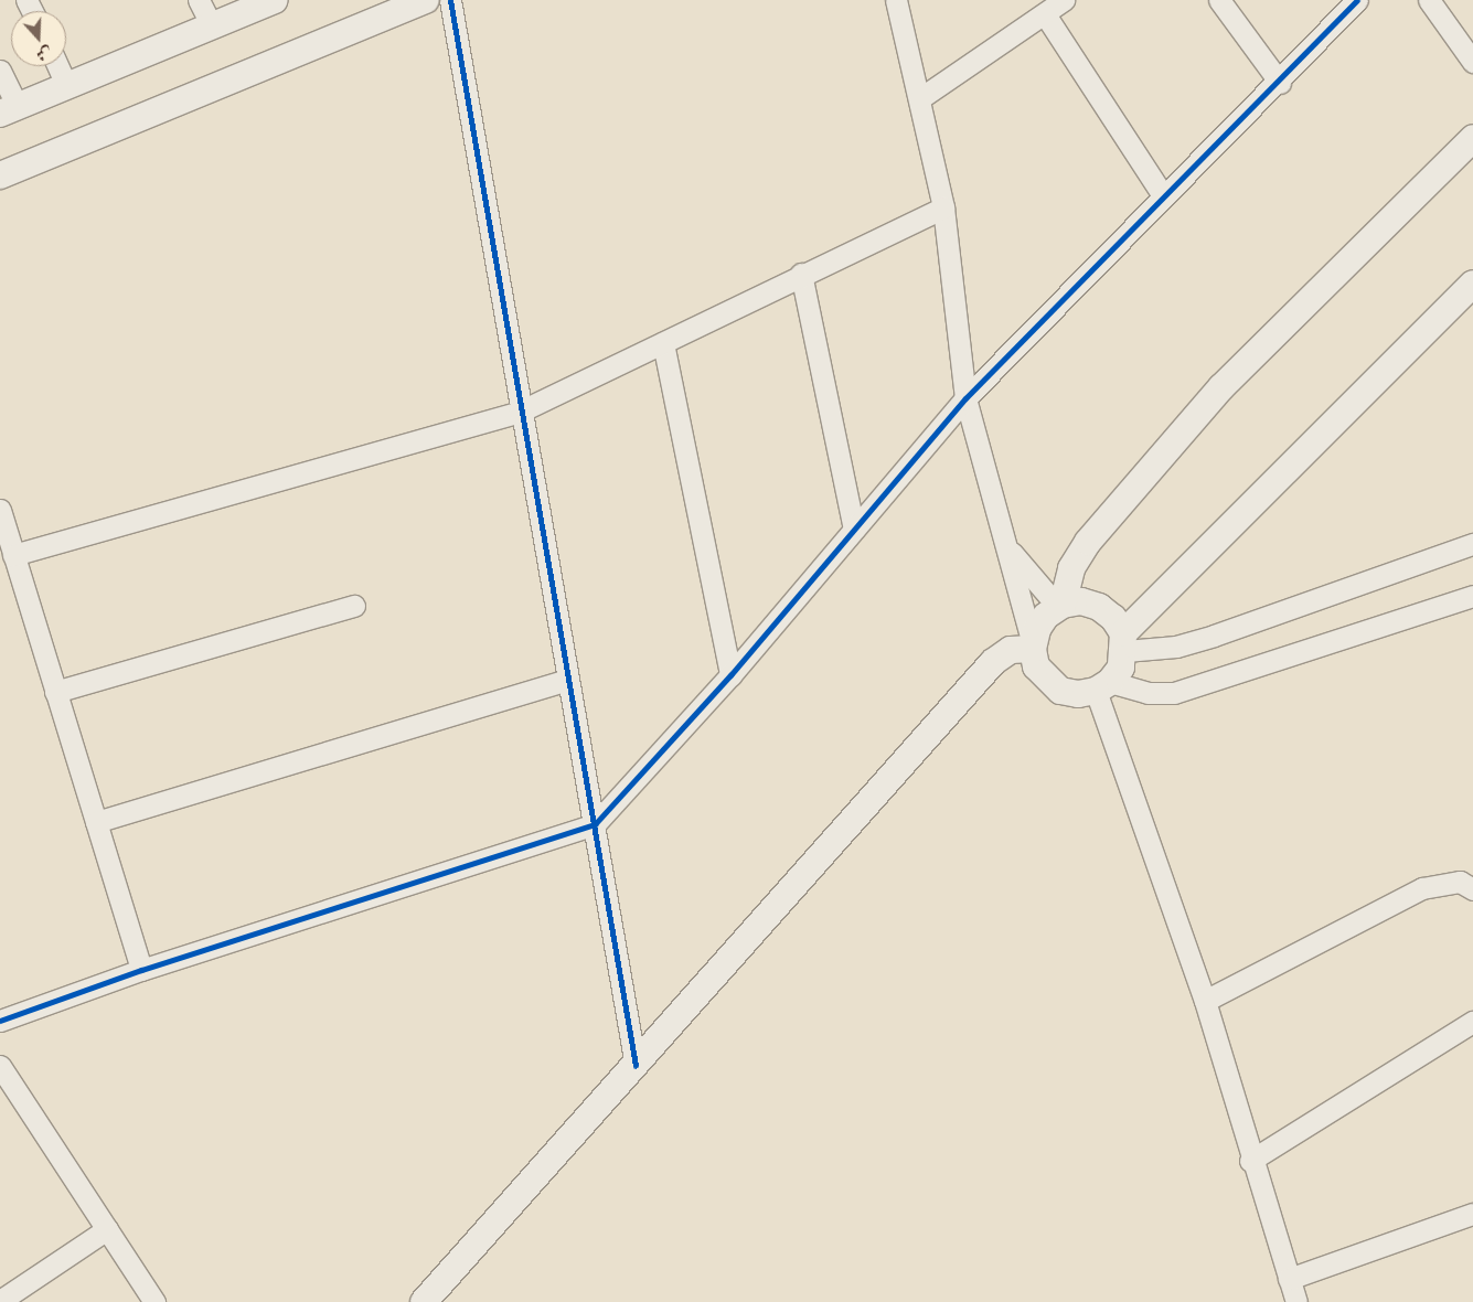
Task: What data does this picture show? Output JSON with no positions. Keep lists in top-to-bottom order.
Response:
{
  "north": "bottom"
}
